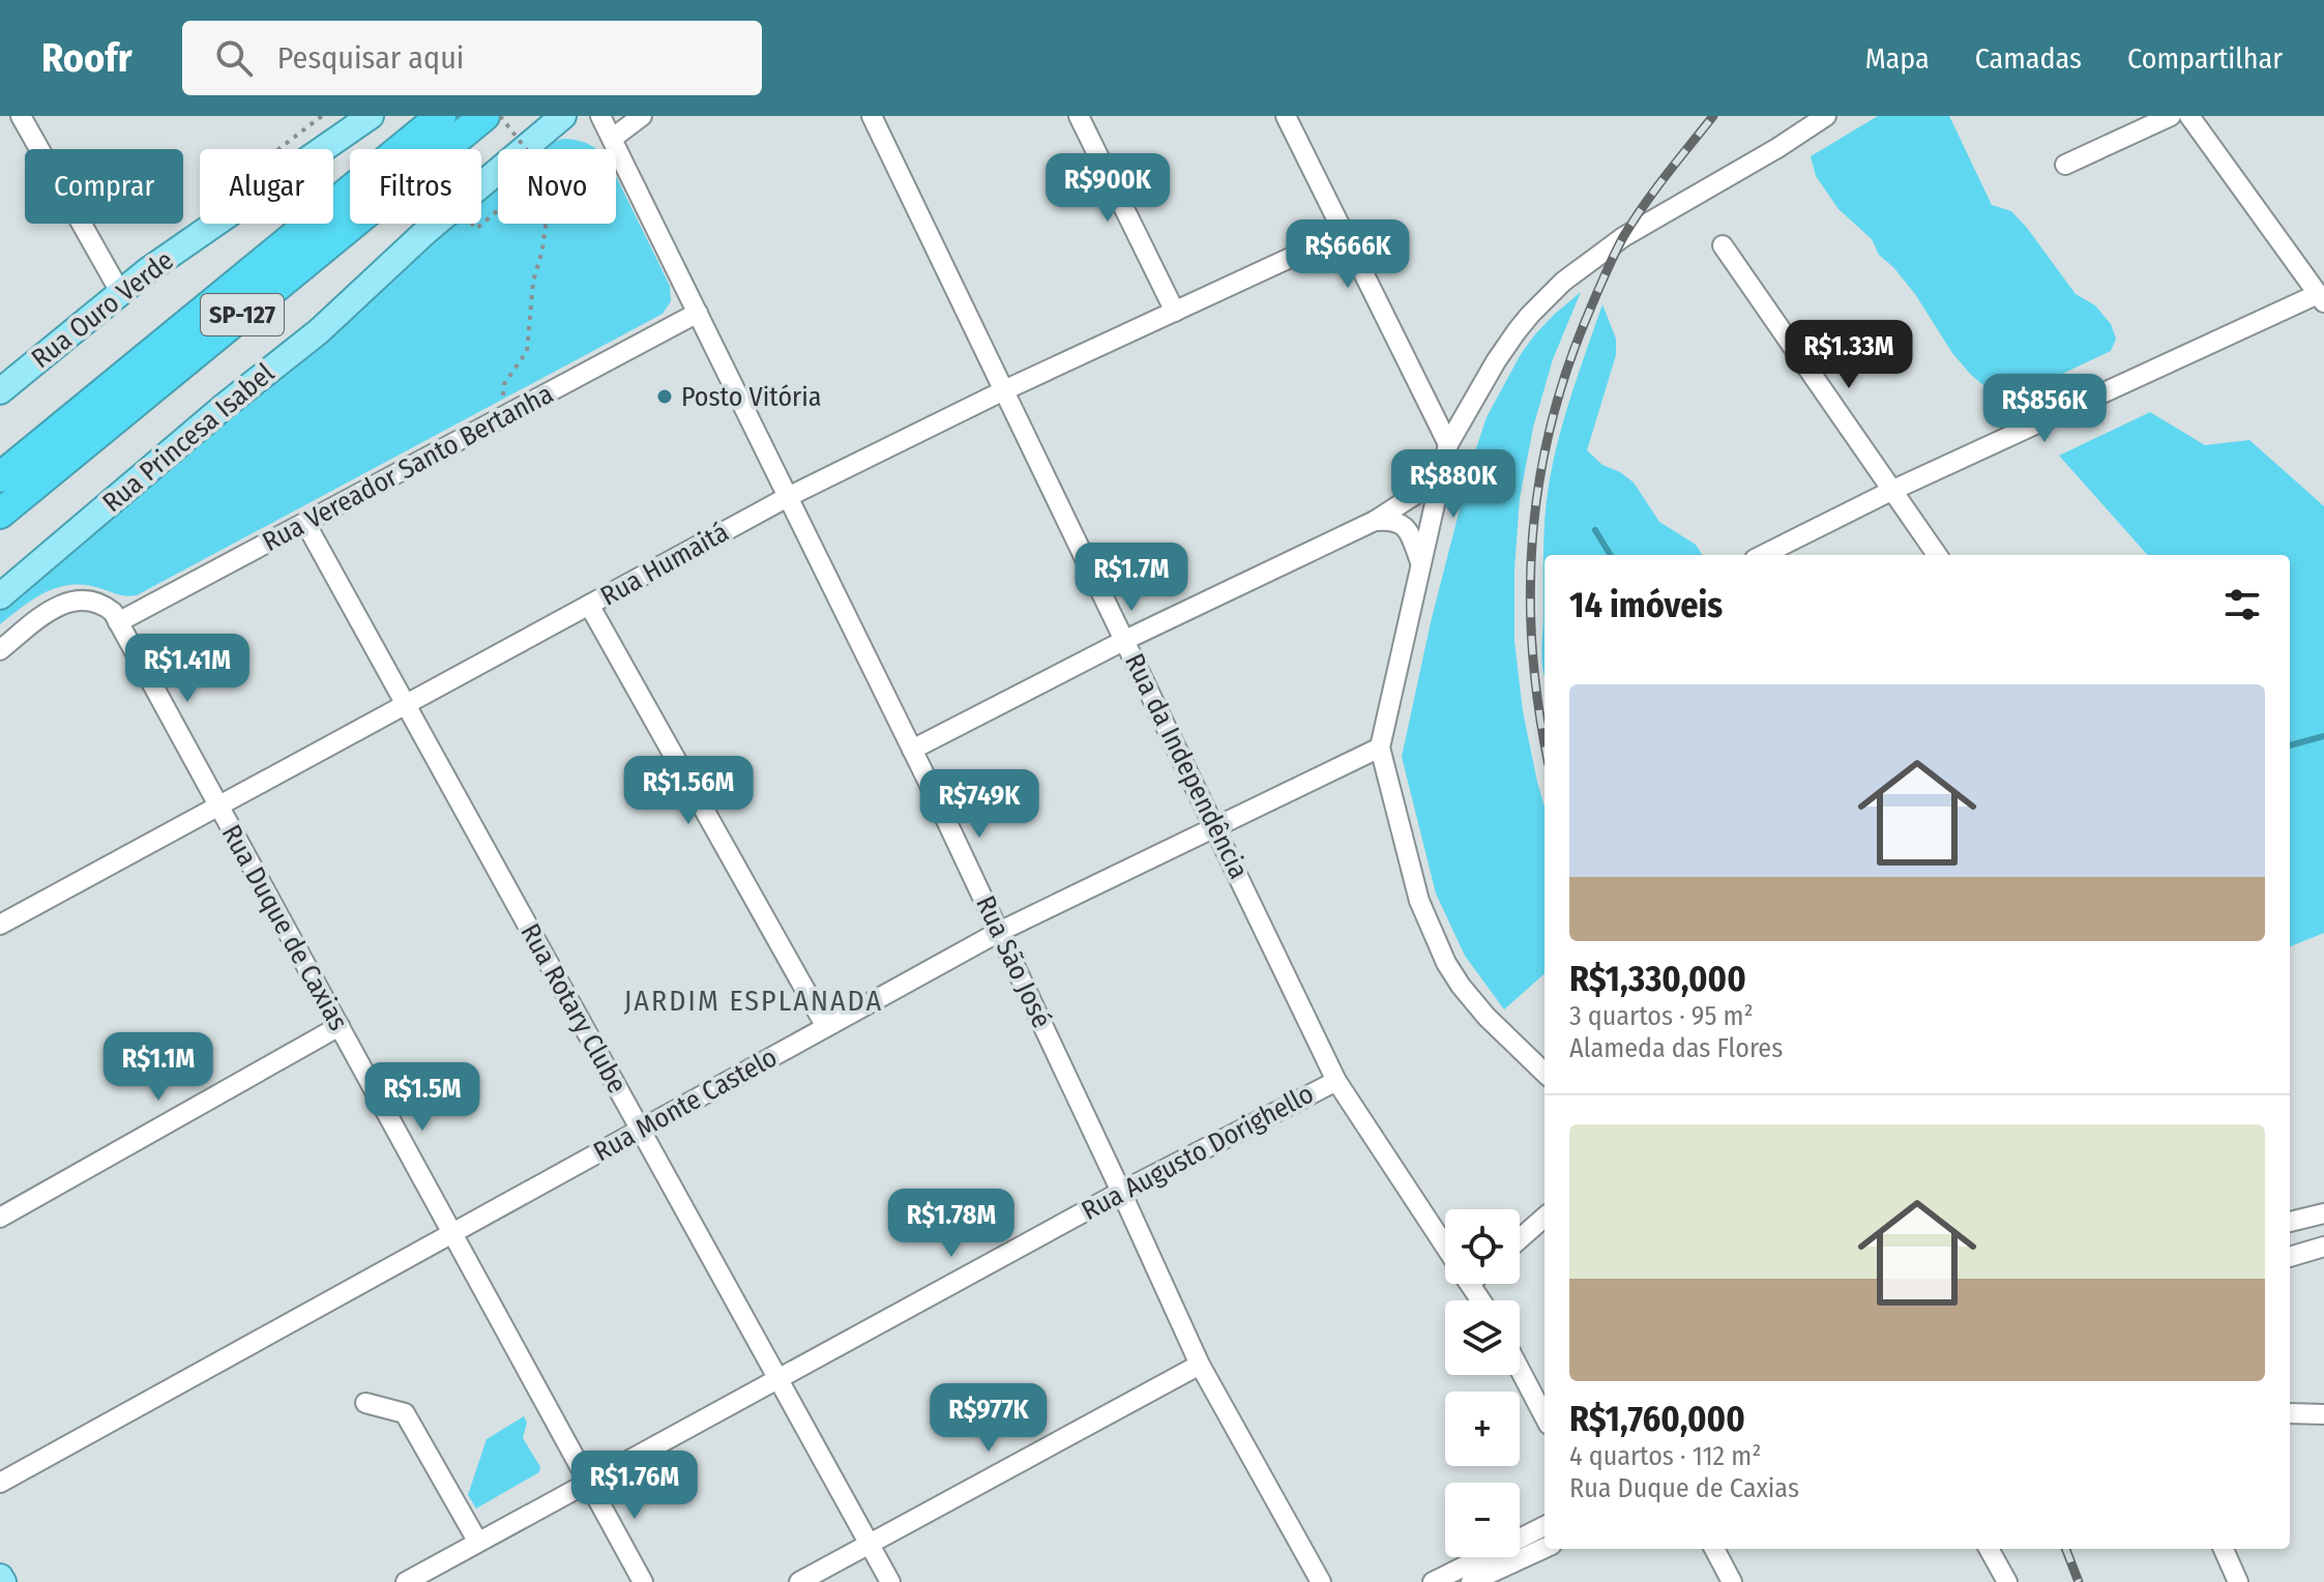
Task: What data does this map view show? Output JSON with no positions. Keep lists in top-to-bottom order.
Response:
{
  "streets": {
    "highway": ["SP-127"],
    "main road": ["Rua Ouro Verde", "Rua Princesa Isabel"],
    "street": [
      "Rua Vereador Santo Bertanha",
      "Rua Humaitá",
      "Rua da Independência",
      "Rua Duque de Caxias",
      "Rua São José",
      "Rua Rotary Clube",
      "Rua Monte Castelo",
      "Rua Augusto Dorighello"
    ]
  },
  "crossings": [
    ["Rua Vereador Santo Bertanha", "Rua Duque de Caxias"],
    ["Rua Vereador Santo Bertanha", "Rua São José"],
    ["Rua Vereador Santo Bertanha", "Rua Rotary Clube"],
    ["Rua Humaitá", "Rua da Independência"],
    ["Rua Humaitá", "Rua Duque de Caxias"],
    ["Rua Humaitá", "Rua São José"],
    ["Rua Humaitá", "Rua Rotary Clube"],
    ["Rua da Independência", "Rua Monte Castelo"],
    ["Rua da Independência", "Rua Augusto Dorighello"],
    ["Rua Duque de Caxias", "Rua Monte Castelo"],
    ["Rua Duque de Caxias", "Rua Augusto Dorighello"],
    ["Rua São José", "Rua Monte Castelo"],
    ["Rua São José", "Rua Augusto Dorighello"],
    ["Rua Rotary Clube", "Rua Monte Castelo"],
    ["Rua Rotary Clube", "Rua Augusto Dorighello"]
  ],
  "districts": ["JARDIM ESPLANADA"],
  "places": ["Posto Vitória"],
  "page": {
    "header": "Roofr",
    "search": "Pesquisar aqui",
    "nav": ["Mapa", "Camadas", "Compartilhar"],
    "chip": [
      "Comprar",
      "Alugar",
      "Filtros",
      "Novo"
    ],
    "price": [
      "R$900K",
      "R$666K",
      "R$1.33M",
      "R$856K",
      "R$880K",
      "R$1.7M",
      "R$1.41M",
      "R$1.56M",
      "R$749K",
      "R$1.1M",
      "R$1.5M",
      "R$1.78M",
      "R$977K",
      "R$1.76M"
    ],
    "heading": "14 imóveis",
    "list": [
      {
        "name": "R$1,330,000",
        "note": "3 quartos · 95 m² · Alameda das Flores"
      },
      {
        "name": "R$1,760,000",
        "note": "4 quartos · 112 m² · Rua Duque de Caxias"
      }
    ],
    "map_buttons": ["+", "−"]
  }
}
